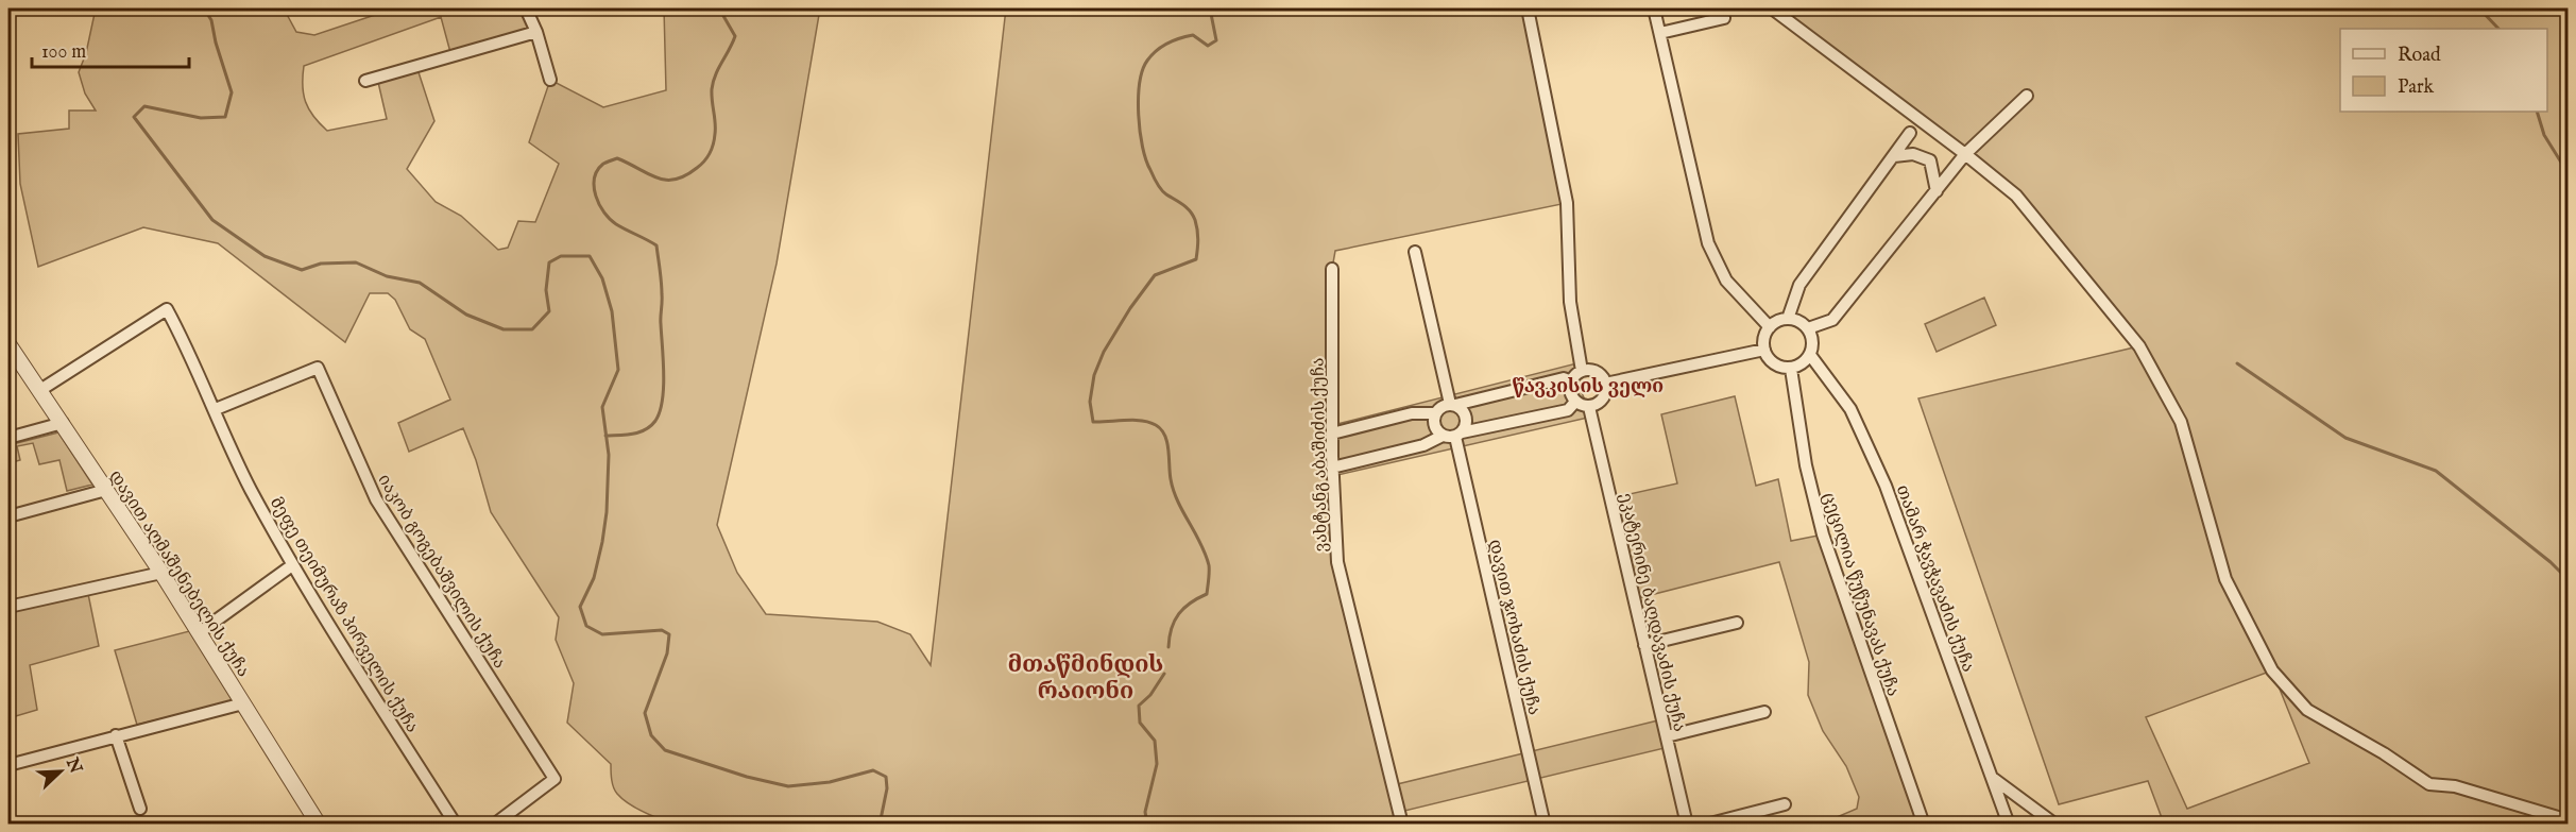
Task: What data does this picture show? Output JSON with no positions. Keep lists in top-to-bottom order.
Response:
{
  "streets": {
    "street": [
      "ვახტანგ აბაშიძის ქუჩა",
      "იაკობ გოგებაშვილის ქუჩა",
      "დავით აღმაშენებელის ქუჩა",
      "თამარ ჭავჭავაძის ქუჩა",
      "ცეცილია წუწუნავას ქუჩა",
      "ეკატერინე ბაღდავაძის ქუჩა",
      "მეფე თეიმურაზ პირველის ქუჩა",
      "დავით ჯოხაძის ქუჩა"
    ]
  },
  "crossings": [
    ["იაკობ გოგებაშვილის ქუჩა", "მეფე თეიმურაზ პირველის ქუჩა"],
    ["დავით აღმაშენებელის ქუჩა", "მეფე თეიმურაზ პირველის ქუჩა"],
    ["თამარ ჭავჭავაძის ქუჩა", "ცეცილია წუწუნავას ქუჩა"]
  ],
  "districts": ["წავკისის ველი", "მთაწმინდის რაიონი"],
  "legend": ["Road", "Park"],
  "scale_bar": "100 m",
  "north": "top right"
}
